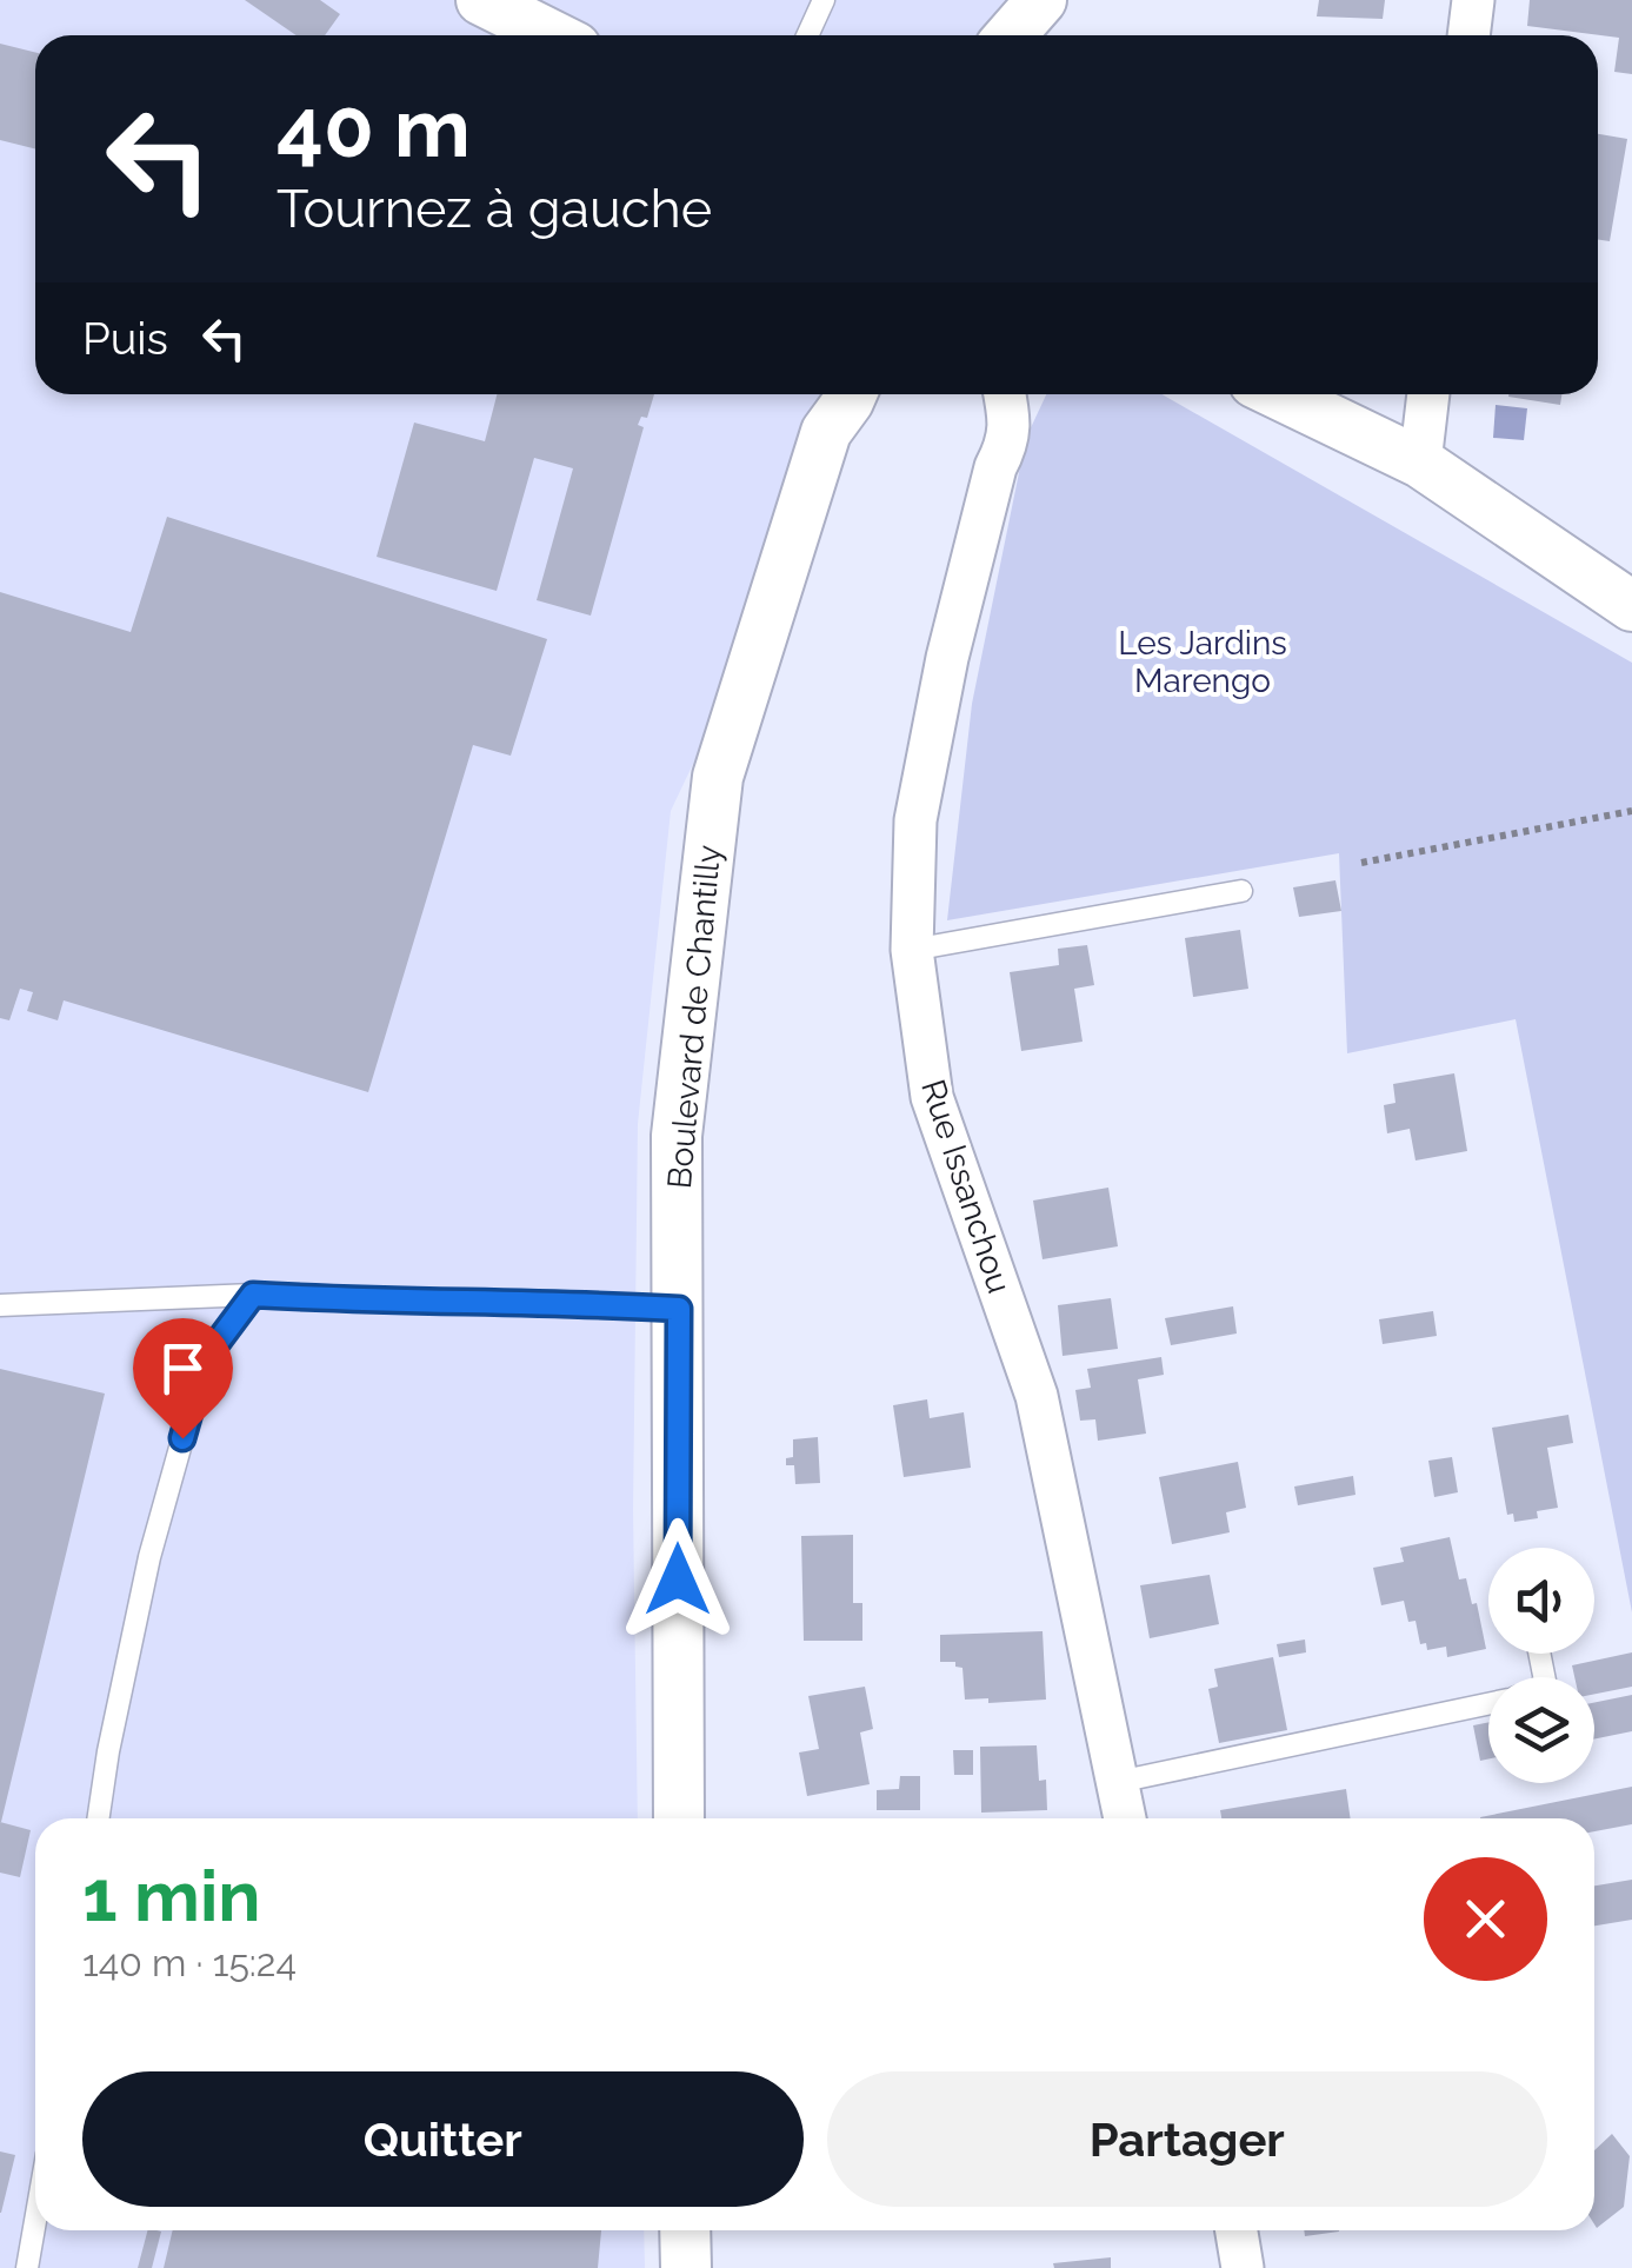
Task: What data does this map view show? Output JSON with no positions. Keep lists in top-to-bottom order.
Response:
{
  "streets": {
    "street": ["Boulevard de Chantilly", "Rue Issanchou"]
  },
  "parks": ["Les Jardins Marengo"],
  "page": {
    "turn": ["40 m", "Tournez à gauche"],
    "then": "Puis",
    "heading": ["1 min", "140 m · 15:24"],
    "buttons": ["Quitter", "Partager"]
  }
}
